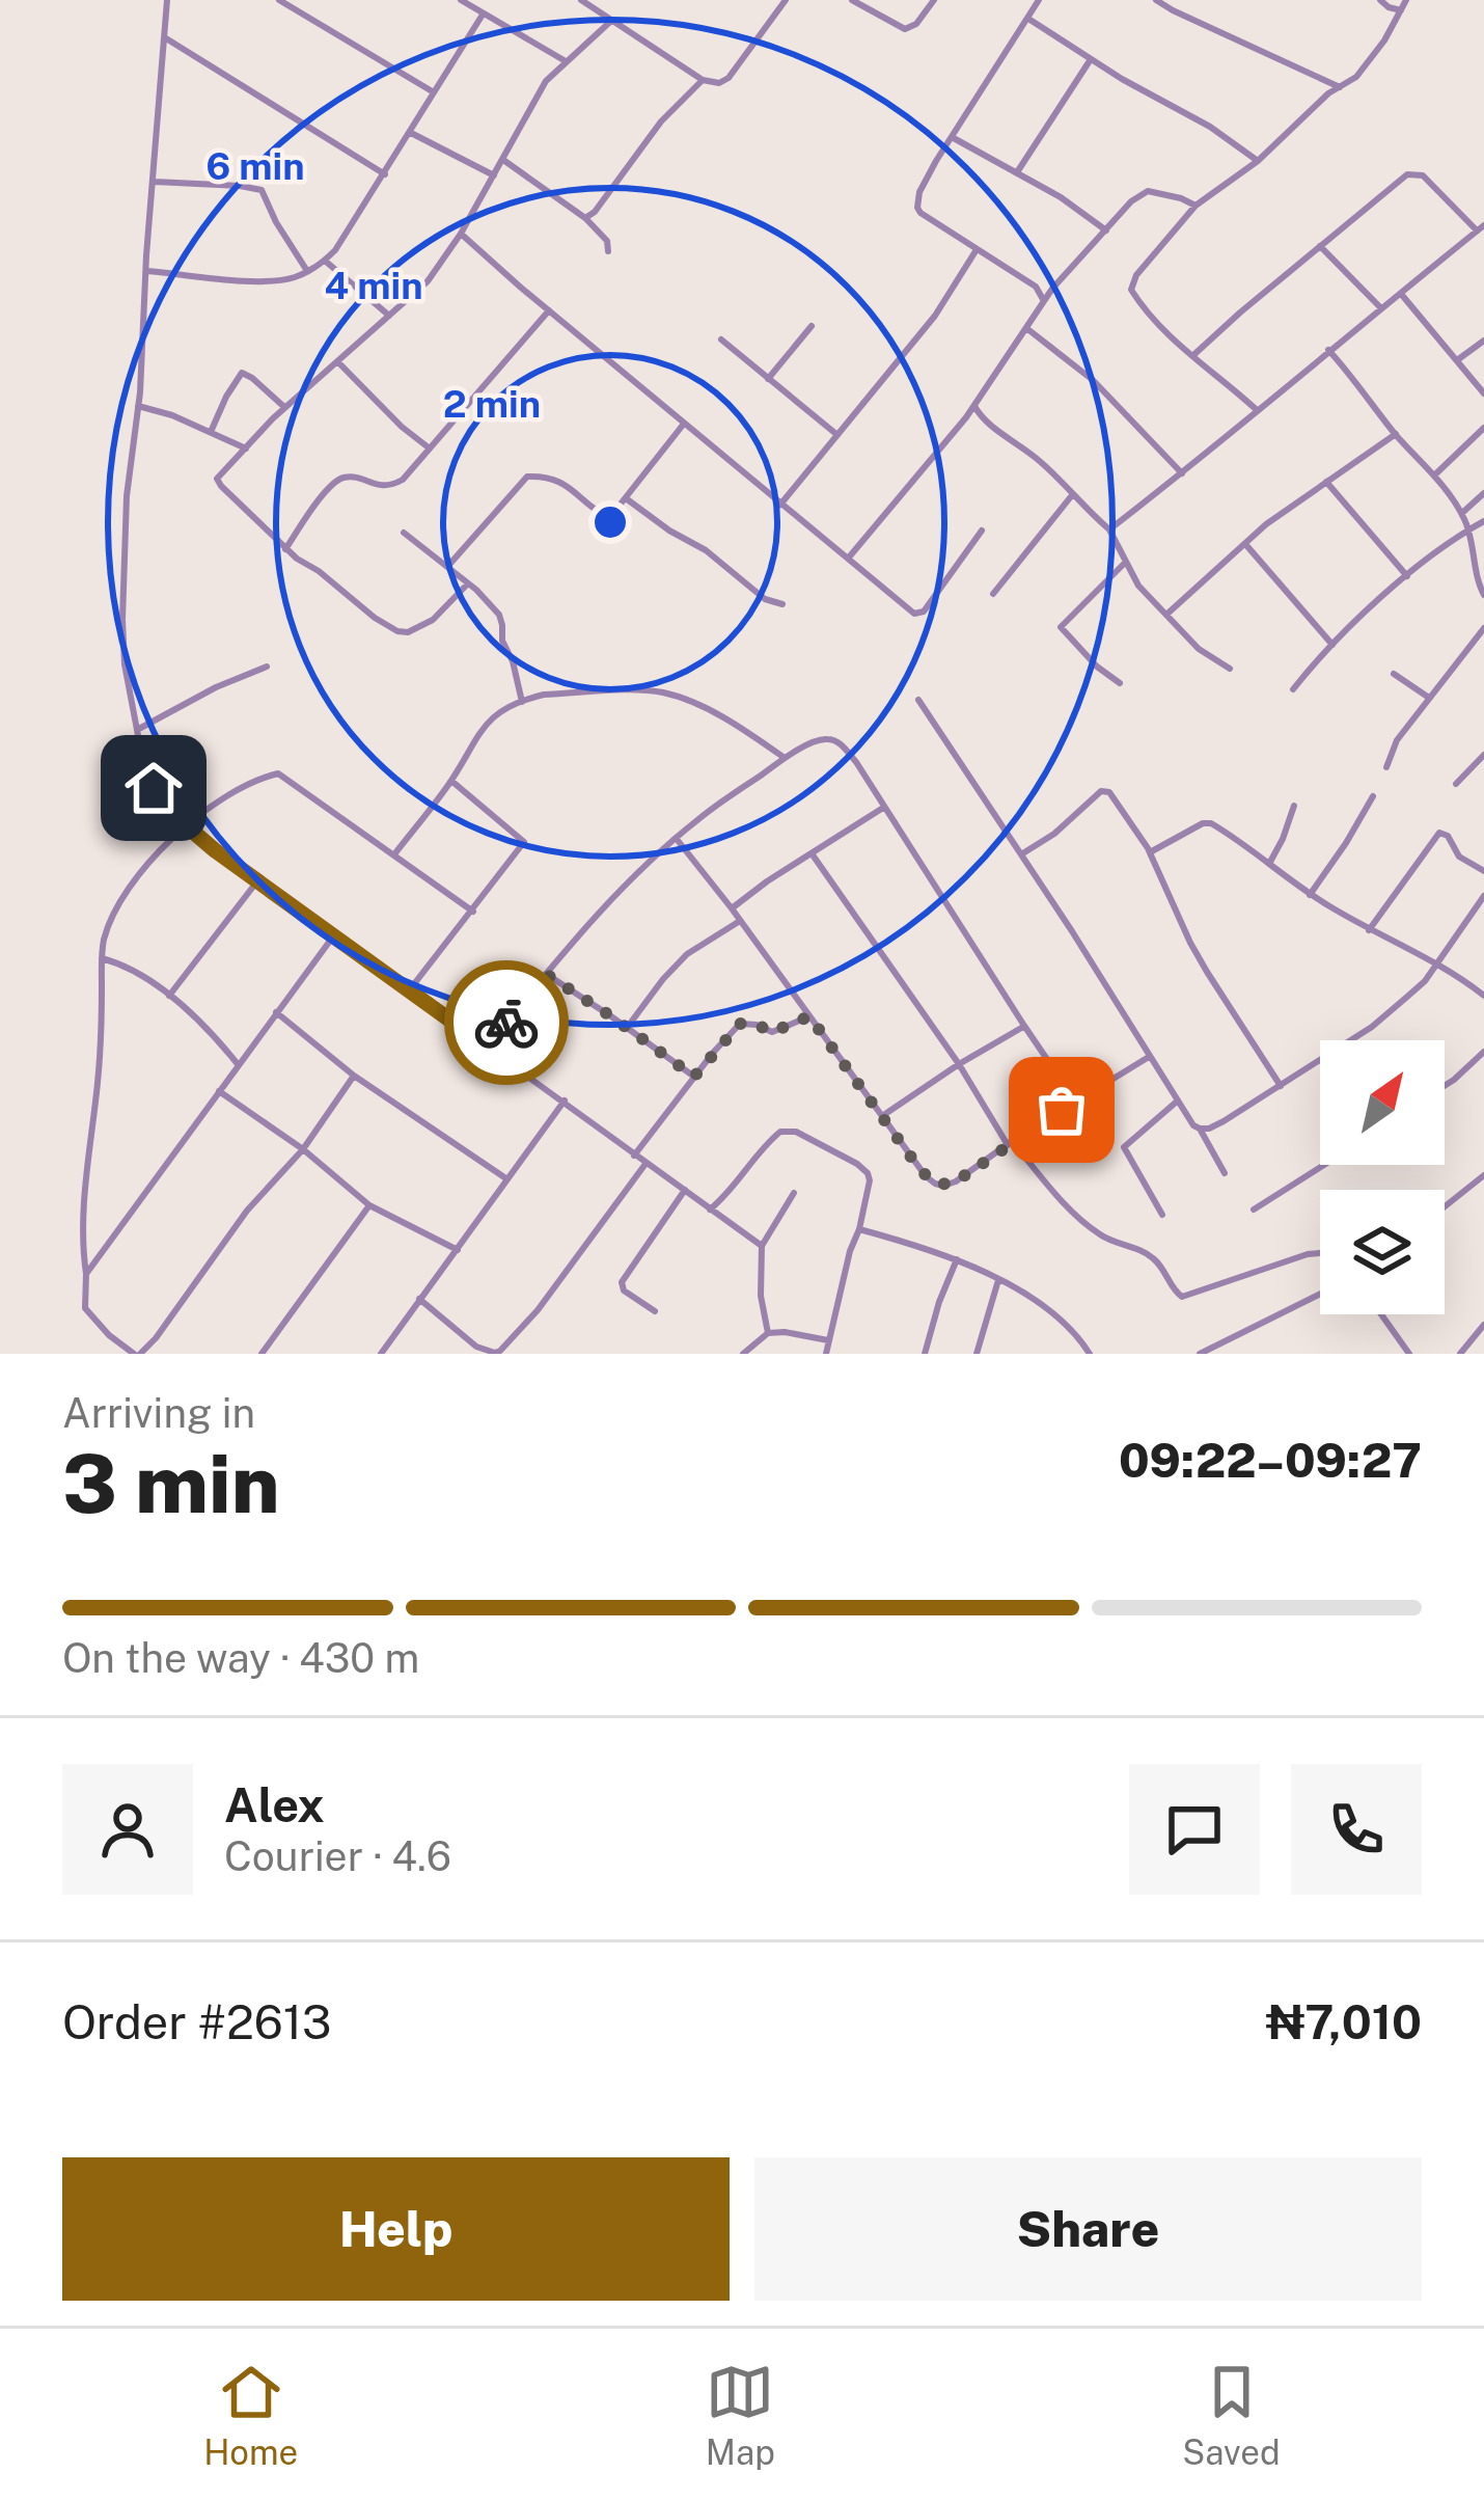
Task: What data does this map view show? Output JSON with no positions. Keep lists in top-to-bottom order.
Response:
{
  "north": "top right",
  "page": {
    "heading": ["3 min", "Arriving in", "09:22–09:27"],
    "panel": [
      "Alex",
      "Courier · 4.6",
      "Order #2613",
      "₦7,010"
    ],
    "bar": "On the way · 430 m",
    "buttons": ["Help", "Share"],
    "tabs": ["Home", "Map", "Saved"]
  },
  "rings": ["6 min", "4 min", "2 min"]
}
